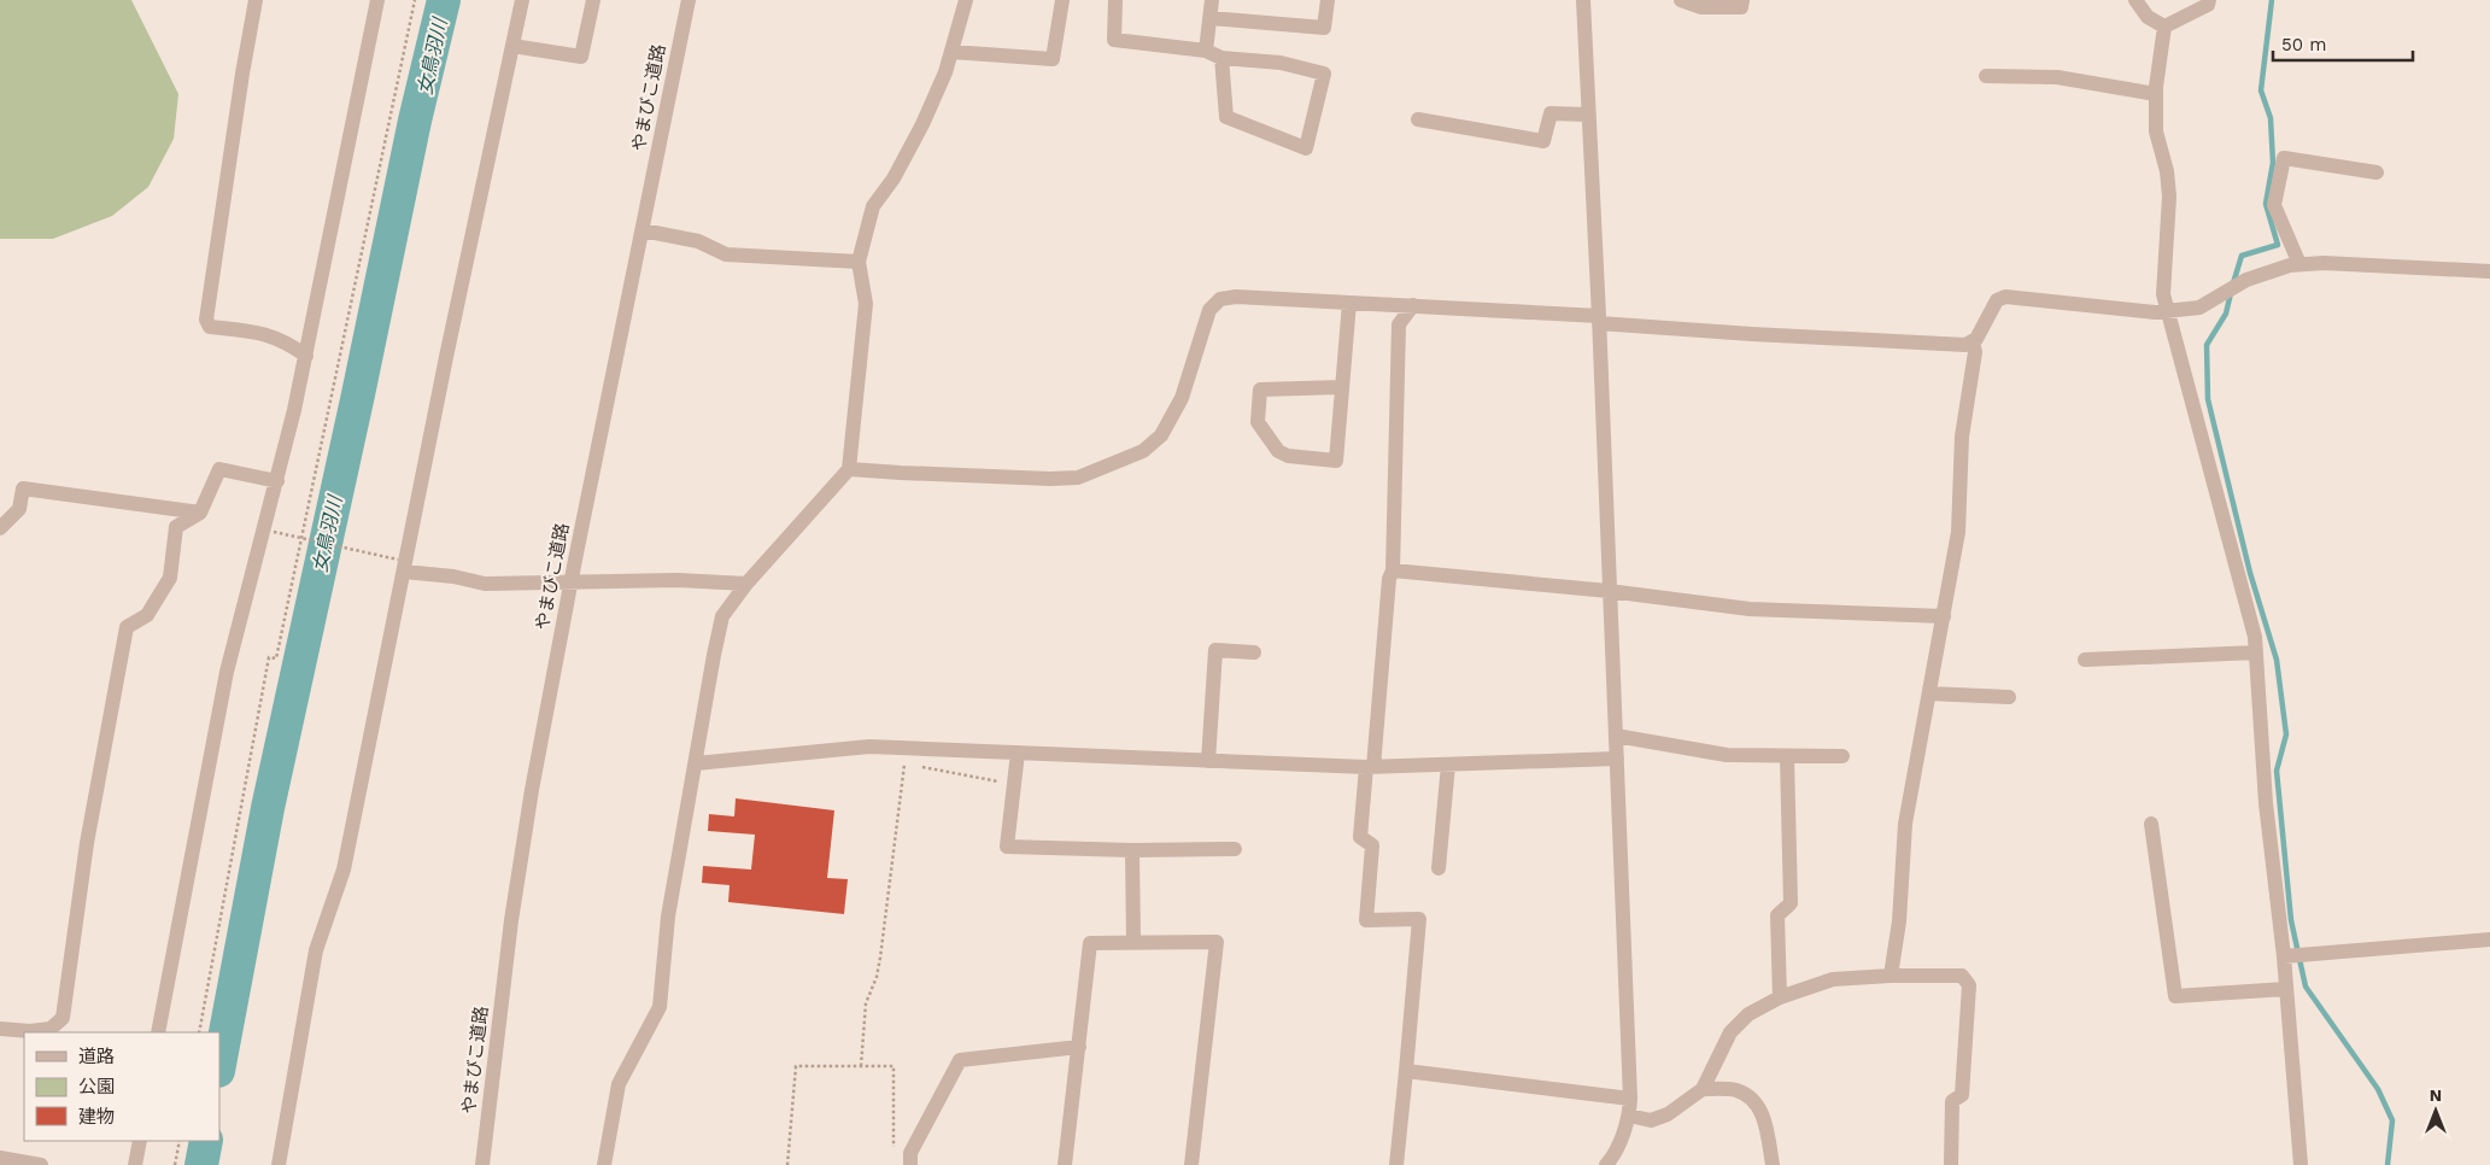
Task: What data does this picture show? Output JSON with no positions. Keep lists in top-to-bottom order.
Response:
{
  "streets": {
    "street": ["やまびこ道路"]
  },
  "water": ["女鳥羽川"],
  "legend": ["道路", "公園", "建物"],
  "scale_bar": "50 m",
  "north": "top"
}
